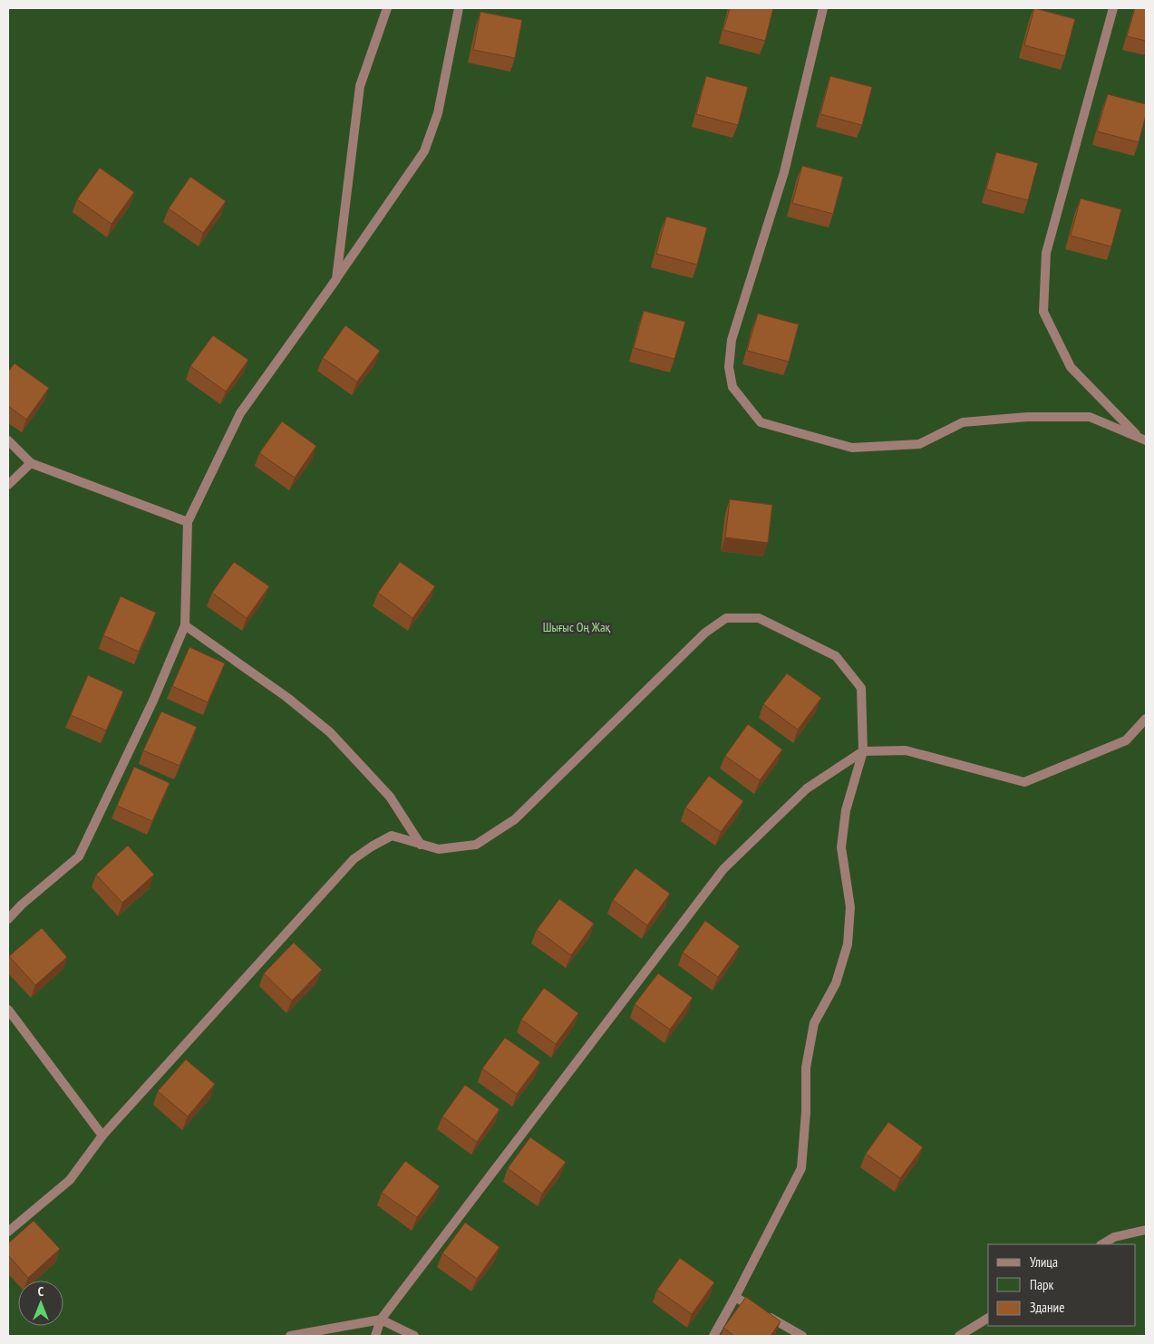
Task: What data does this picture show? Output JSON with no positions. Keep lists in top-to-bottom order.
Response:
{
  "parks": ["Шығыс Оң Жақ"],
  "legend": ["Улица", "Парк", "Здание"],
  "north": "top"
}
